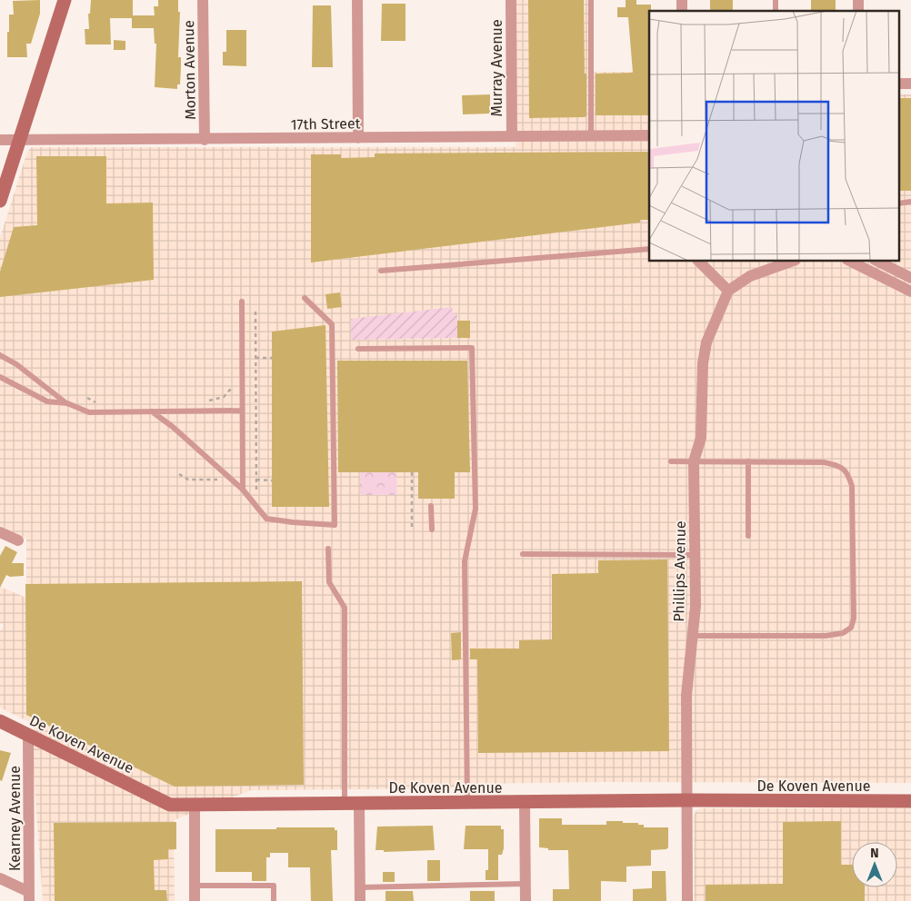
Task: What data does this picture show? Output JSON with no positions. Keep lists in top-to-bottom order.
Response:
{
  "streets": {
    "street": [
      "Murray Avenue",
      "Morton Avenue",
      "17th Street",
      "Phillips Avenue",
      "De Koven Avenue",
      "Kearney Avenue"
    ]
  },
  "crossings": [
    ["Murray Avenue", "17th Street"],
    ["Morton Avenue", "17th Street"],
    ["Phillips Avenue", "De Koven Avenue"],
    ["De Koven Avenue", "Kearney Avenue"]
  ],
  "north": "top"
}
